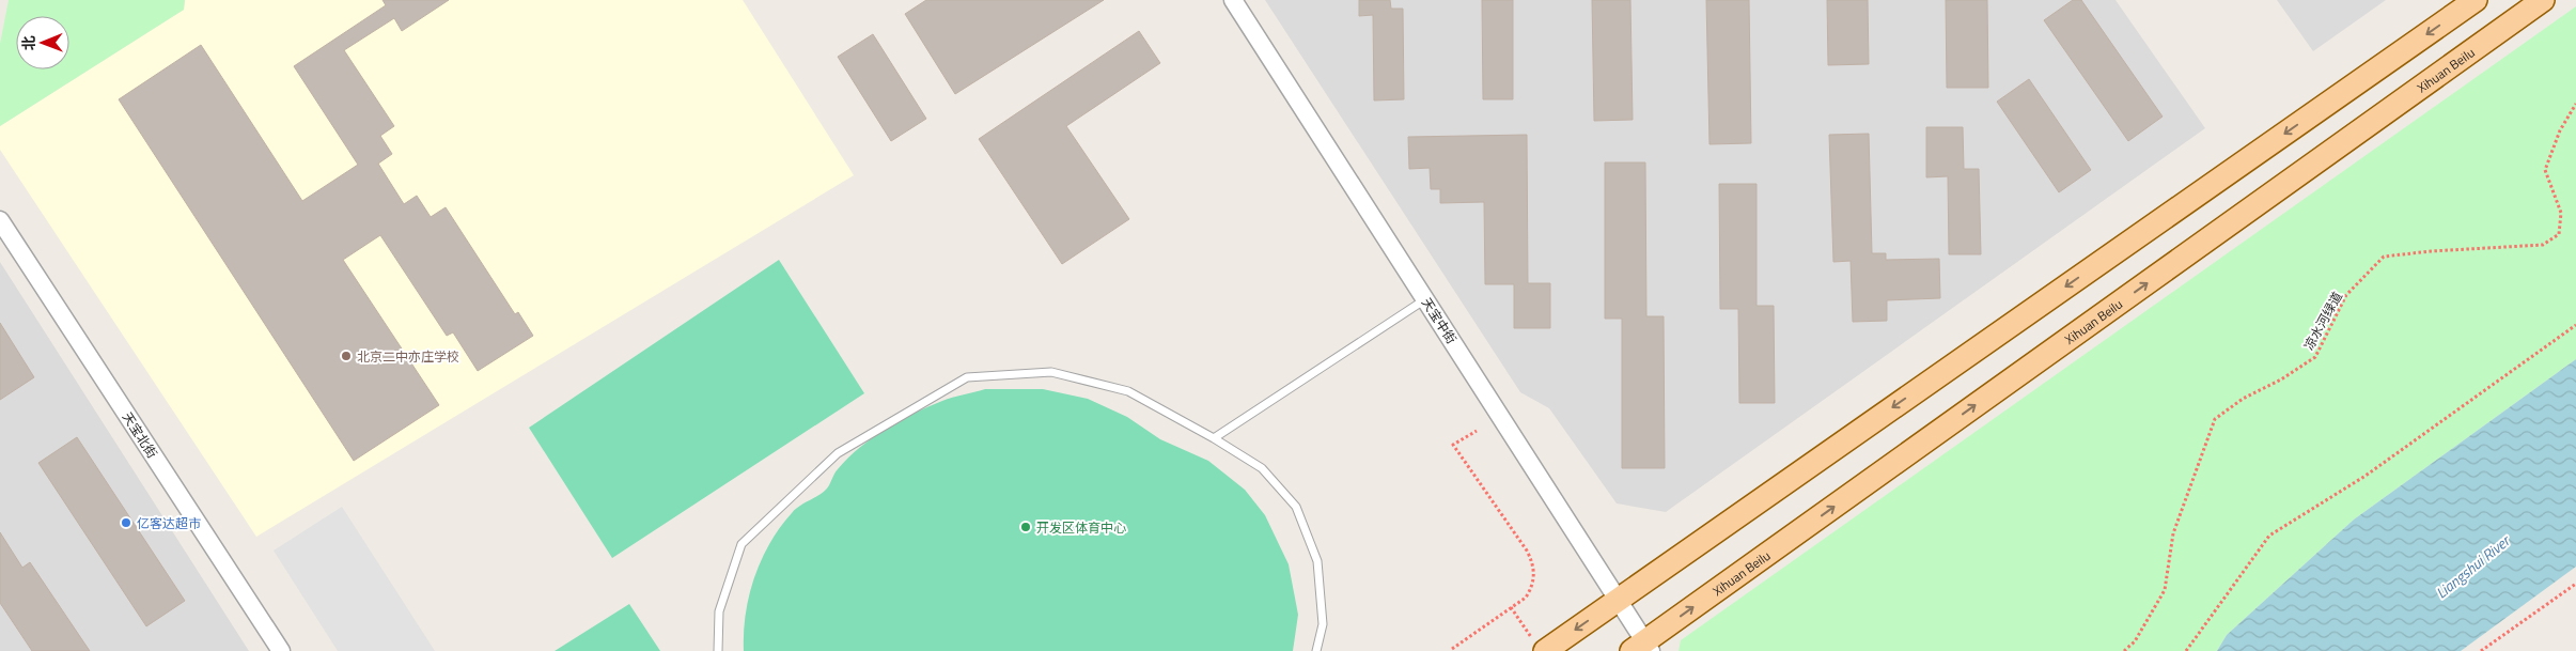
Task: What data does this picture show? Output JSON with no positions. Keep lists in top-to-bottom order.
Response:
{
  "streets": {
    "main road": ["Xihuan Beilu"],
    "street": ["天宝中街", "天宝北街"],
    "path": ["凉水河绿道"]
  },
  "crossings": [
    ["Xihuan Beilu", "天宝中街"]
  ],
  "water": ["Liangshui River"],
  "places": ["北京二中亦庄学校", "亿客达超市", "开发区体育中心"],
  "north": "left"
}
